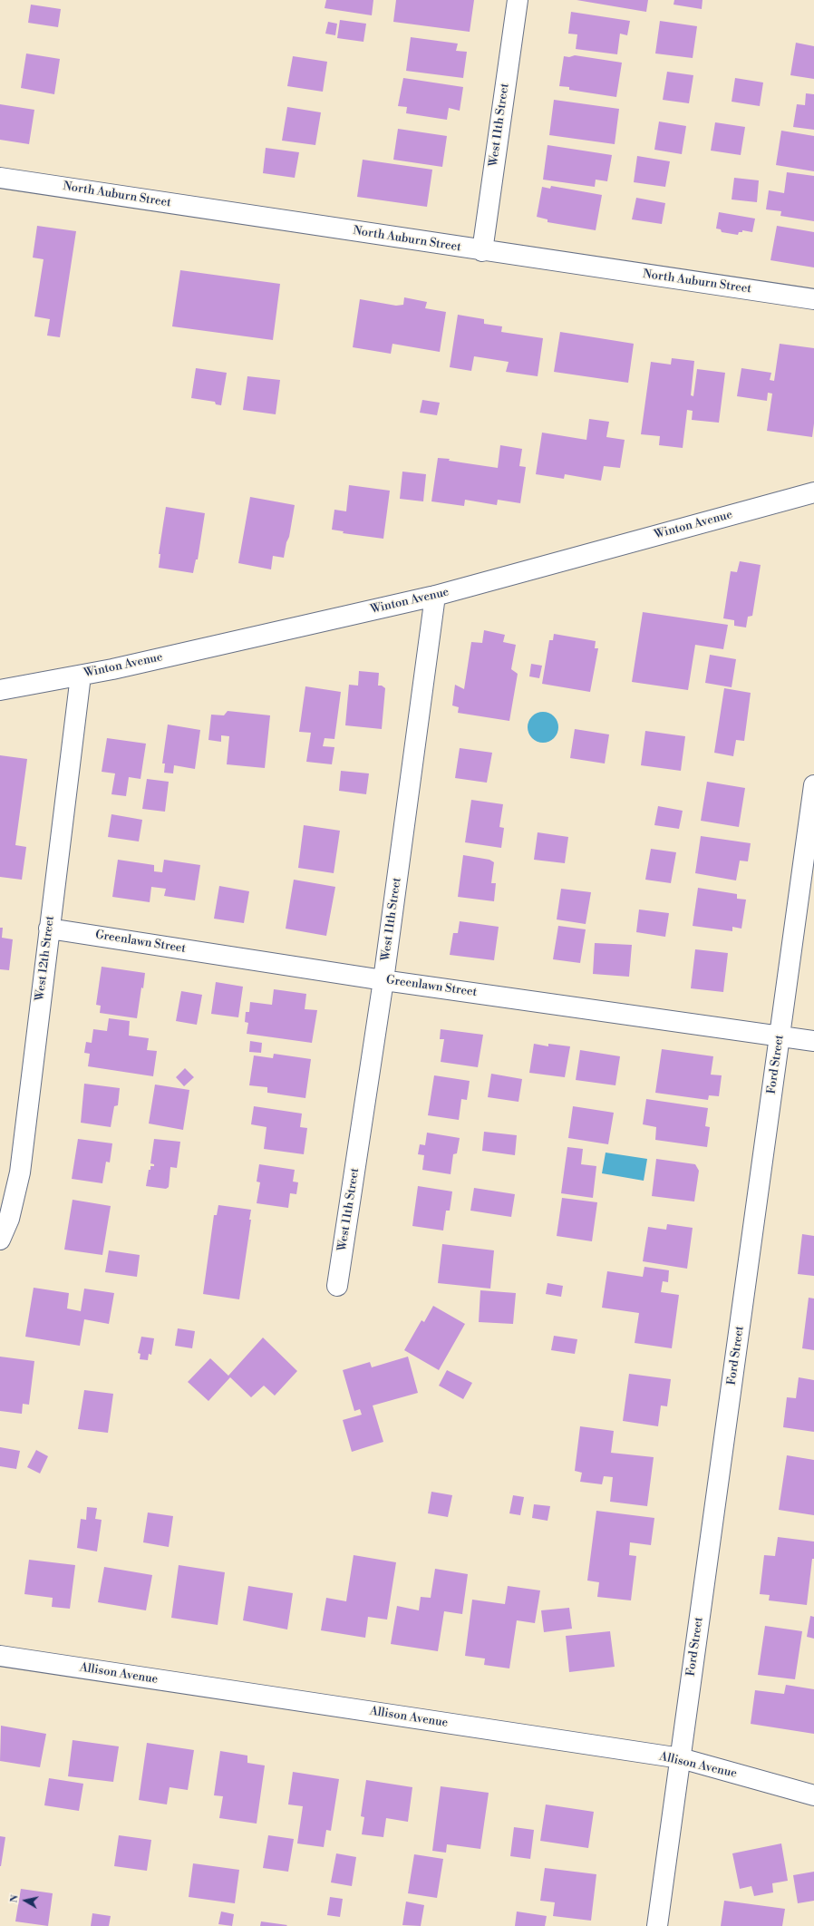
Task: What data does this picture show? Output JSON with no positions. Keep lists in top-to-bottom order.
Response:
{
  "streets": {
    "street": [
      "West 11th Street",
      "North Auburn Street",
      "Winton Avenue",
      "Greenlawn Street",
      "West 12th Street",
      "Ford Street",
      "Allison Avenue"
    ]
  },
  "crossings": [
    ["West 11th Street", "North Auburn Street"],
    ["West 11th Street", "Winton Avenue"],
    ["West 11th Street", "Greenlawn Street"],
    ["Winton Avenue", "West 12th Street"],
    ["Greenlawn Street", "West 12th Street"],
    ["Greenlawn Street", "Ford Street"],
    ["Ford Street", "Allison Avenue"]
  ],
  "north": "left"
}
